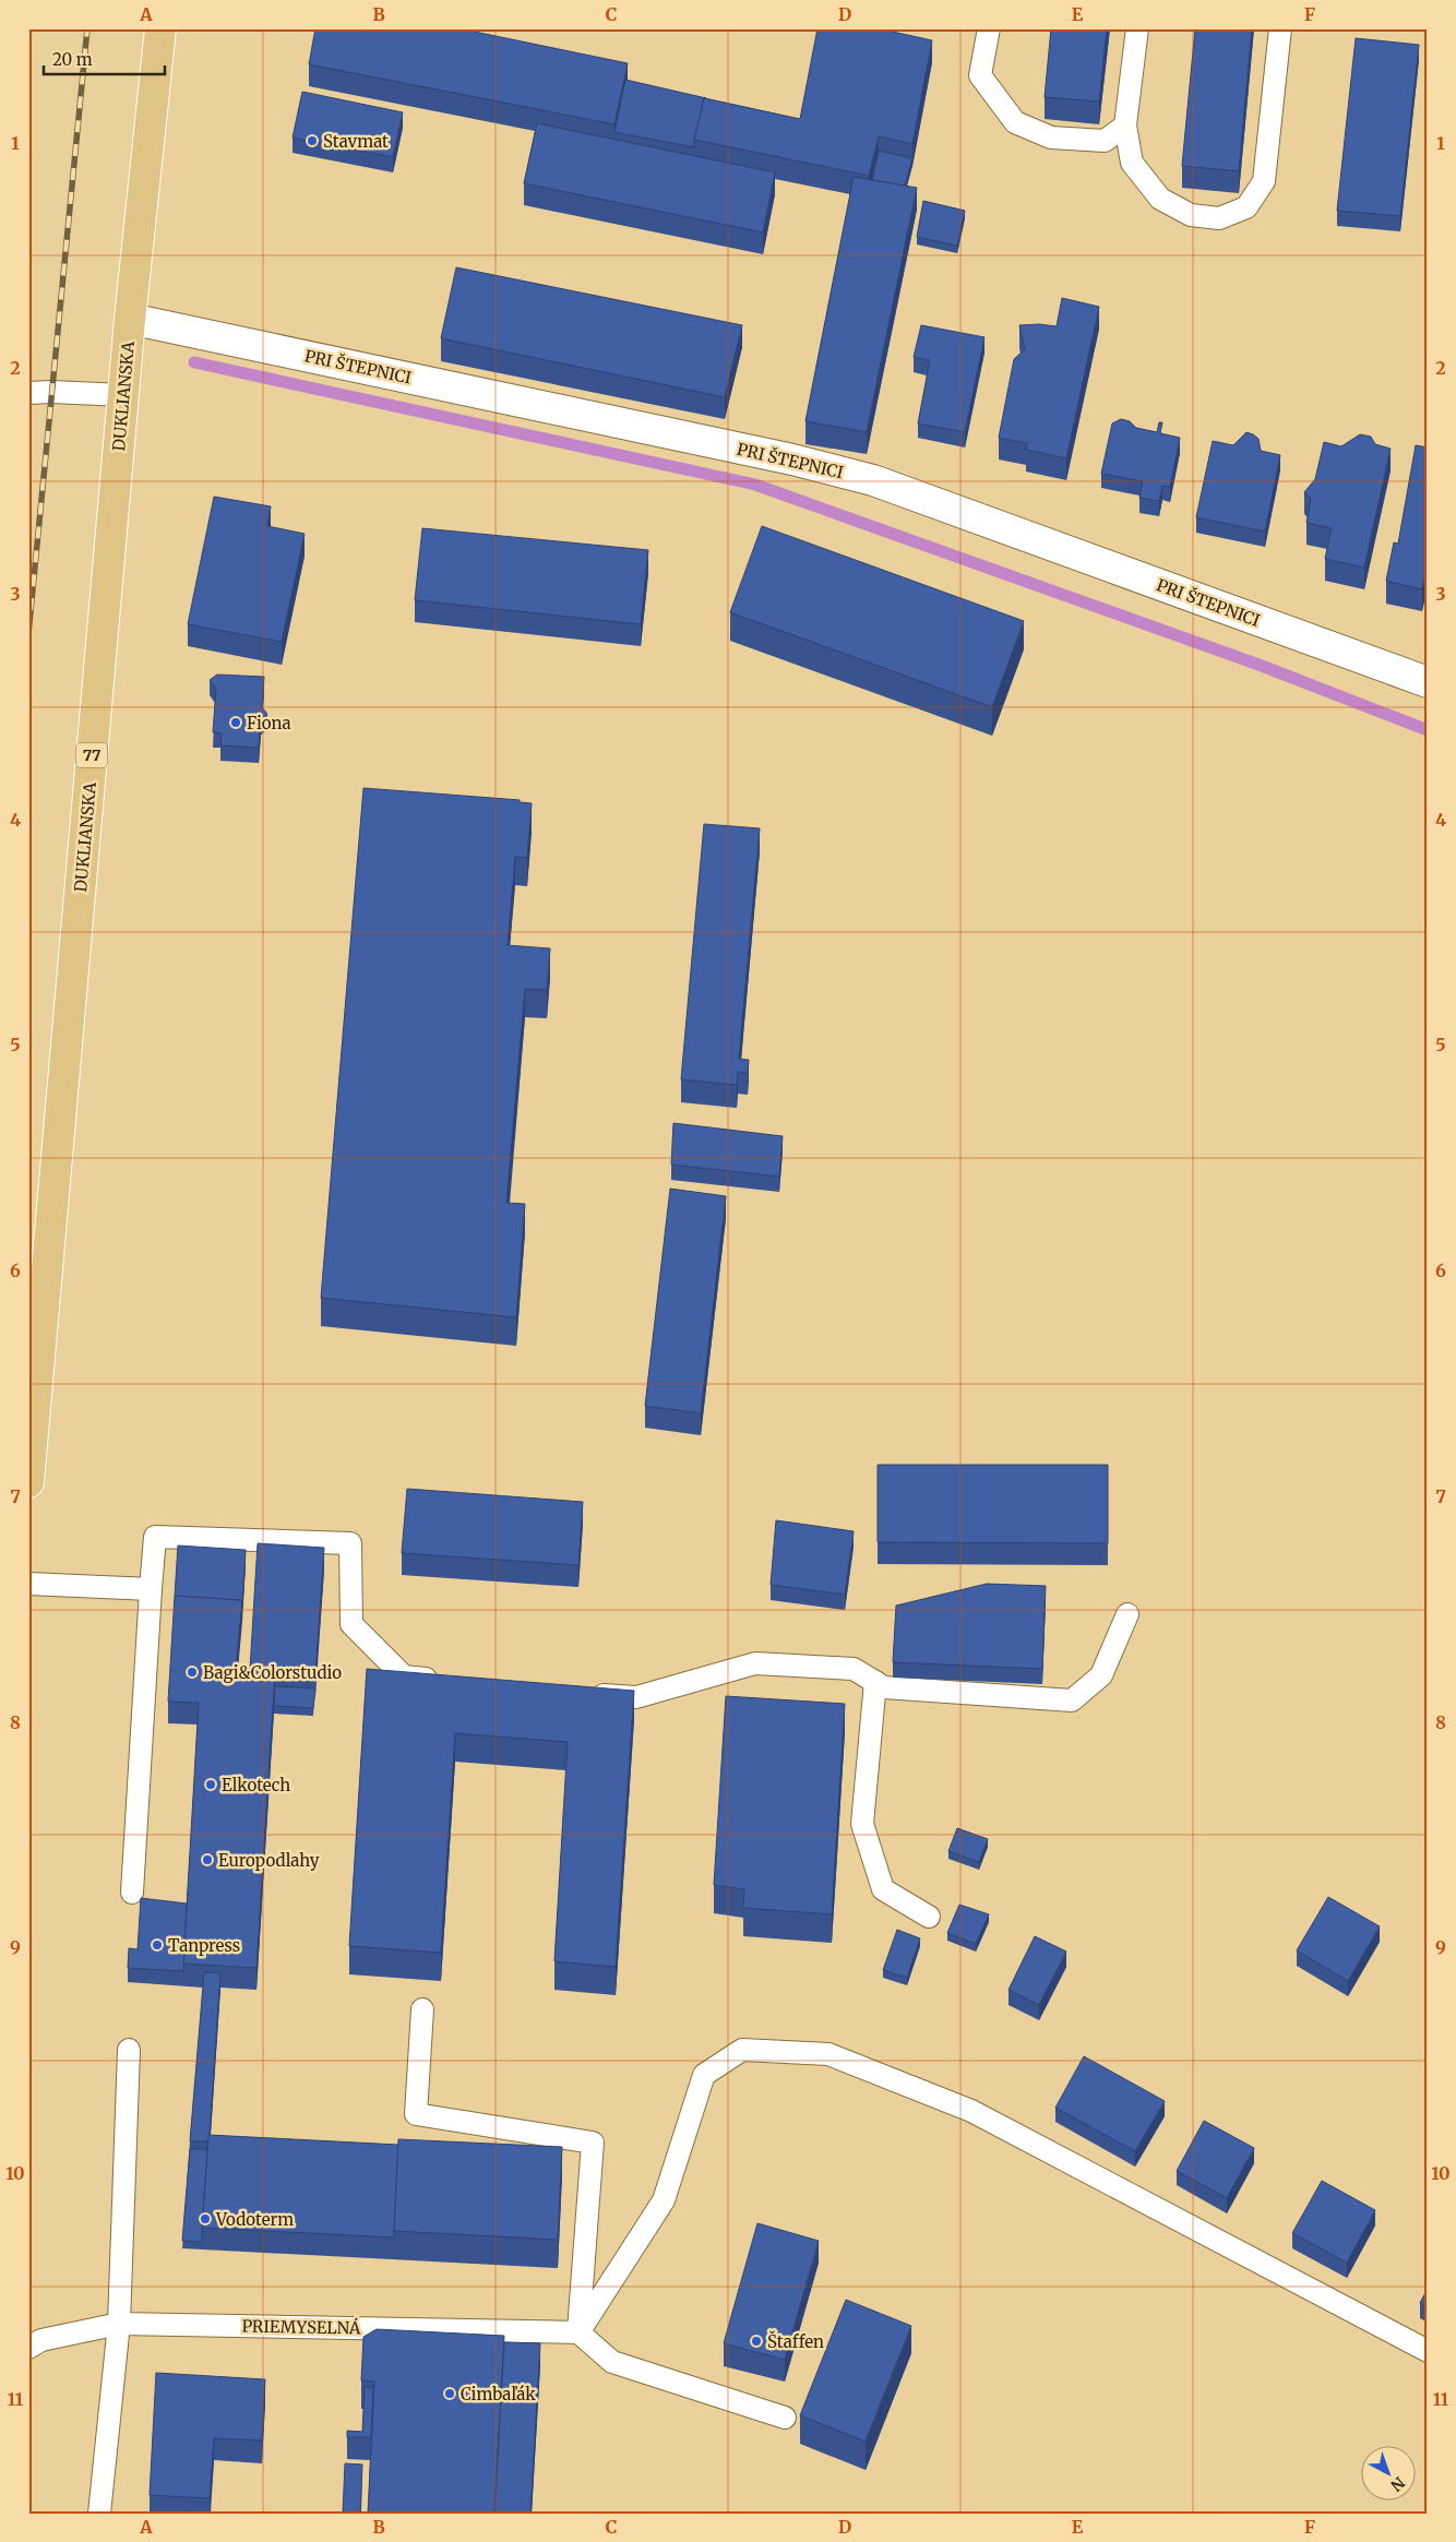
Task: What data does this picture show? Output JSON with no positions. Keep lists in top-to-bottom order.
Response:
{
  "streets": {
    "main road": ["DUKLIANSKA", "77"],
    "street": ["PRI ŠTEPNICI"],
    "lane": ["PRIEMYSELNÁ"]
  },
  "crossings": [
    ["PRI ŠTEPNICI", "DUKLIANSKA"]
  ],
  "places": [
    "Stavmat",
    "Fiona",
    "Bagi&Colorstudio",
    "Elkotech",
    "Europodlahy",
    "Tanpress",
    "Vodoterm",
    "Štaffen",
    "Cimbaľák"
  ],
  "scale_bar": "20 m",
  "north": "bottom right",
  "grid": {
    "columns": [
      "A",
      "B",
      "C",
      "D",
      "E",
      "F"
    ],
    "rows": [
      "1",
      "2",
      "3",
      "4",
      "5",
      "6",
      "7",
      "8",
      "9",
      "10",
      "11"
    ]
  }
}
